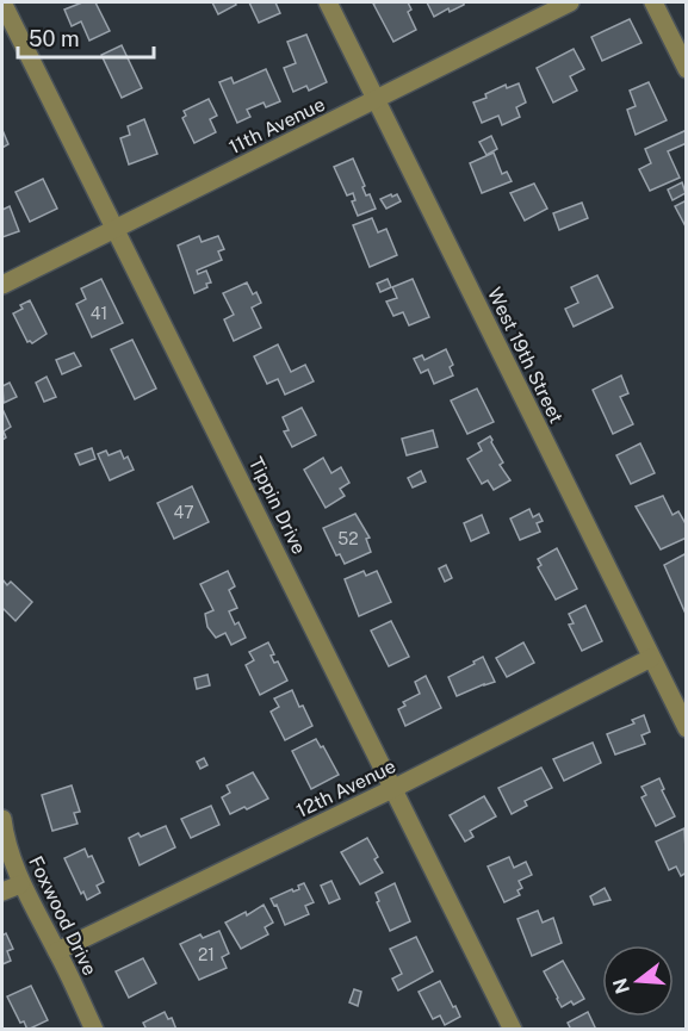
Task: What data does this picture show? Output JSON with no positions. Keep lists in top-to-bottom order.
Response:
{
  "streets": {
    "street": [
      "11th Avenue",
      "West 19th Street",
      "Tippin Drive",
      "12th Avenue",
      "Foxwood Drive"
    ]
  },
  "crossings": [
    ["11th Avenue", "West 19th Street"],
    ["11th Avenue", "Tippin Drive"],
    ["West 19th Street", "12th Avenue"],
    ["Tippin Drive", "12th Avenue"],
    ["12th Avenue", "Foxwood Drive"]
  ],
  "house_numbers": [
    "41",
    "47",
    "52",
    "21"
  ],
  "scale_bar": "50 m",
  "north": "left"
}
